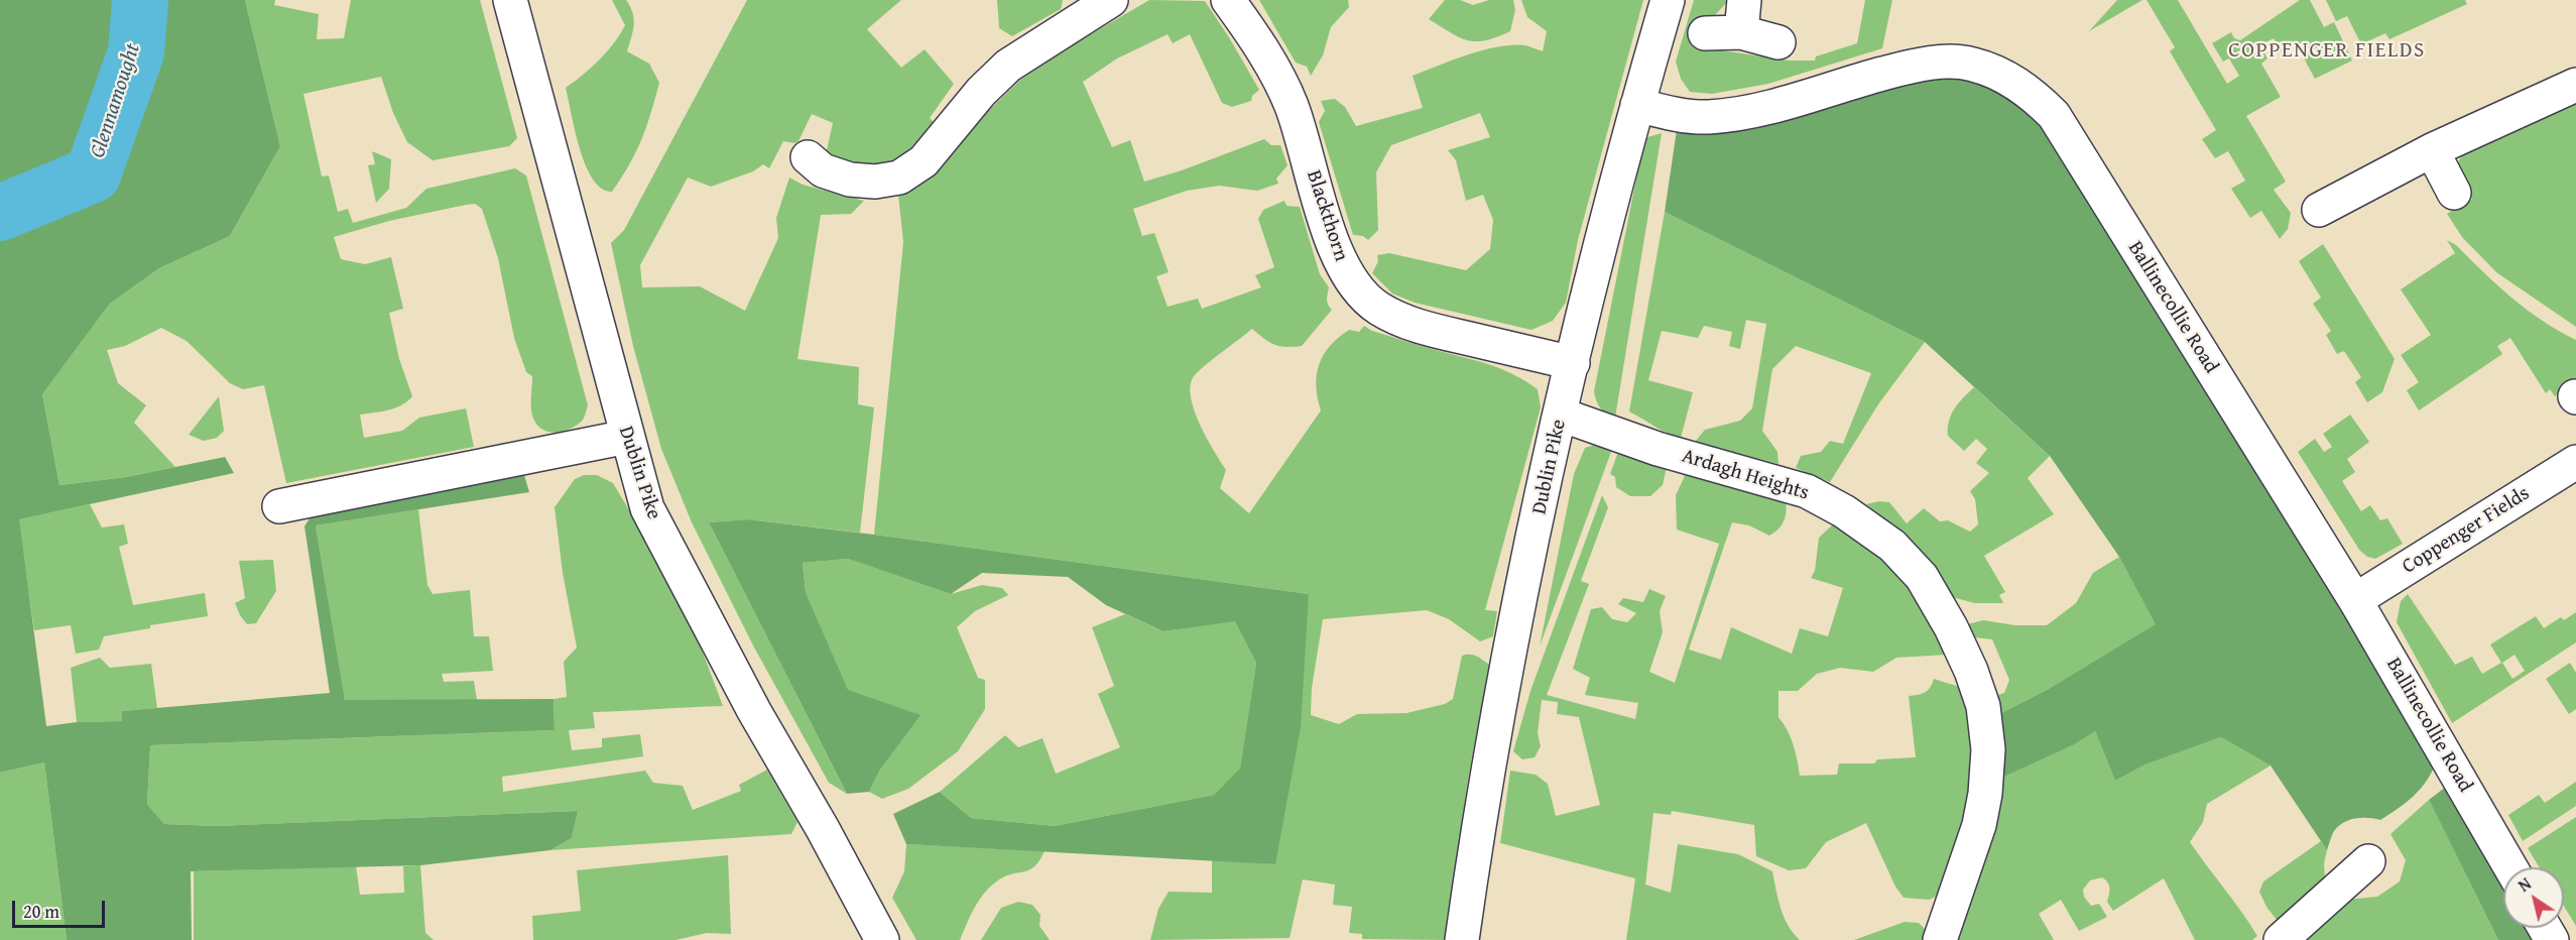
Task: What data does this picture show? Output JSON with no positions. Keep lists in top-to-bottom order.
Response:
{
  "streets": {
    "street": [
      "Blackthorn",
      "Ballinecollie Road",
      "Dublin Pike",
      "Ardagh Heights",
      "Coppenger Fields"
    ]
  },
  "crossings": [
    ["Blackthorn", "Dublin Pike"],
    ["Ballinecollie Road", "Dublin Pike"],
    ["Ballinecollie Road", "Coppenger Fields"],
    ["Dublin Pike", "Ardagh Heights"]
  ],
  "districts": ["COPPENGER FIELDS"],
  "water": ["Glennamought"],
  "scale_bar": "20 m",
  "north": "top left"
}
